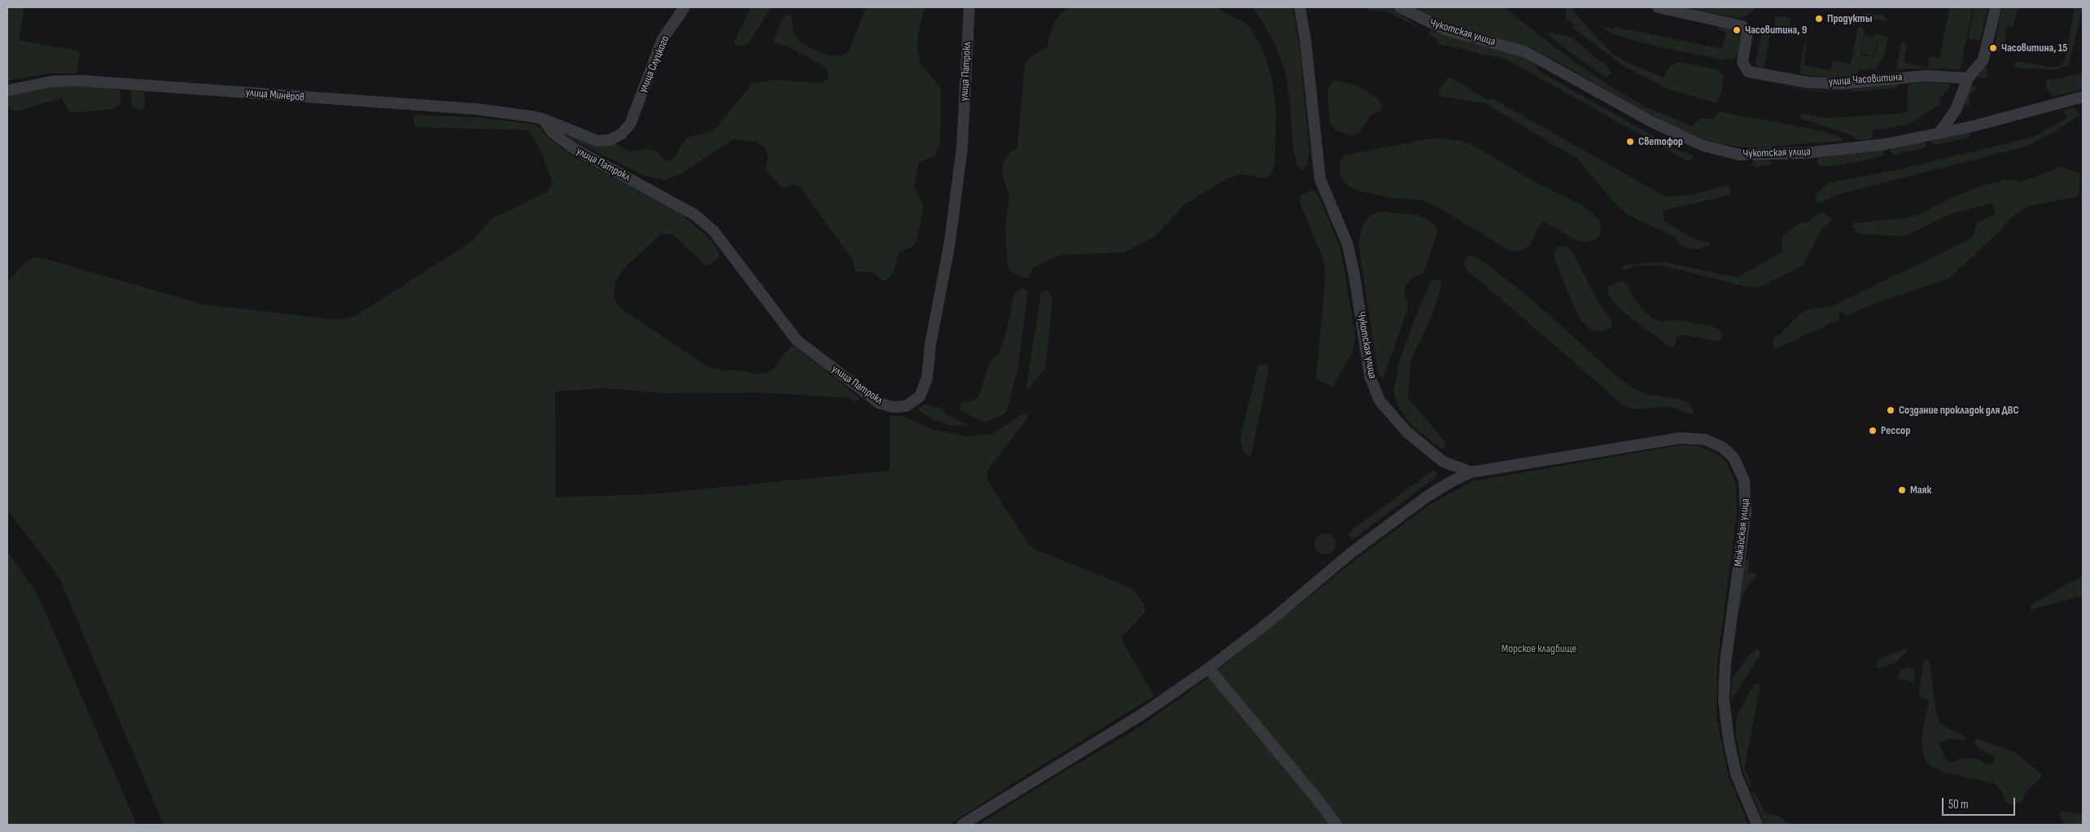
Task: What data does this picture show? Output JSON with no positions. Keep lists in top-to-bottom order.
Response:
{
  "streets": {
    "street": [
      "Чукотская улица",
      "улица Слуцкого",
      "улица Патрокл",
      "улица Часовитина",
      "улица Минёров",
      "Можайская улица"
    ]
  },
  "crossings": [
    ["Чукотская улица", "Можайская улица"],
    ["улица Слуцкого", "улица Минёров"],
    ["улица Патрокл", "улица Минёров"]
  ],
  "parks": ["Морское кладбище"],
  "places": [
    "Продукты",
    "Часовитина, 9",
    "Часовитина, 15",
    "Светофор",
    "Создание прокладок для ДВС",
    "Рессор",
    "Маяк"
  ],
  "scale_bar": "50 m"
}
